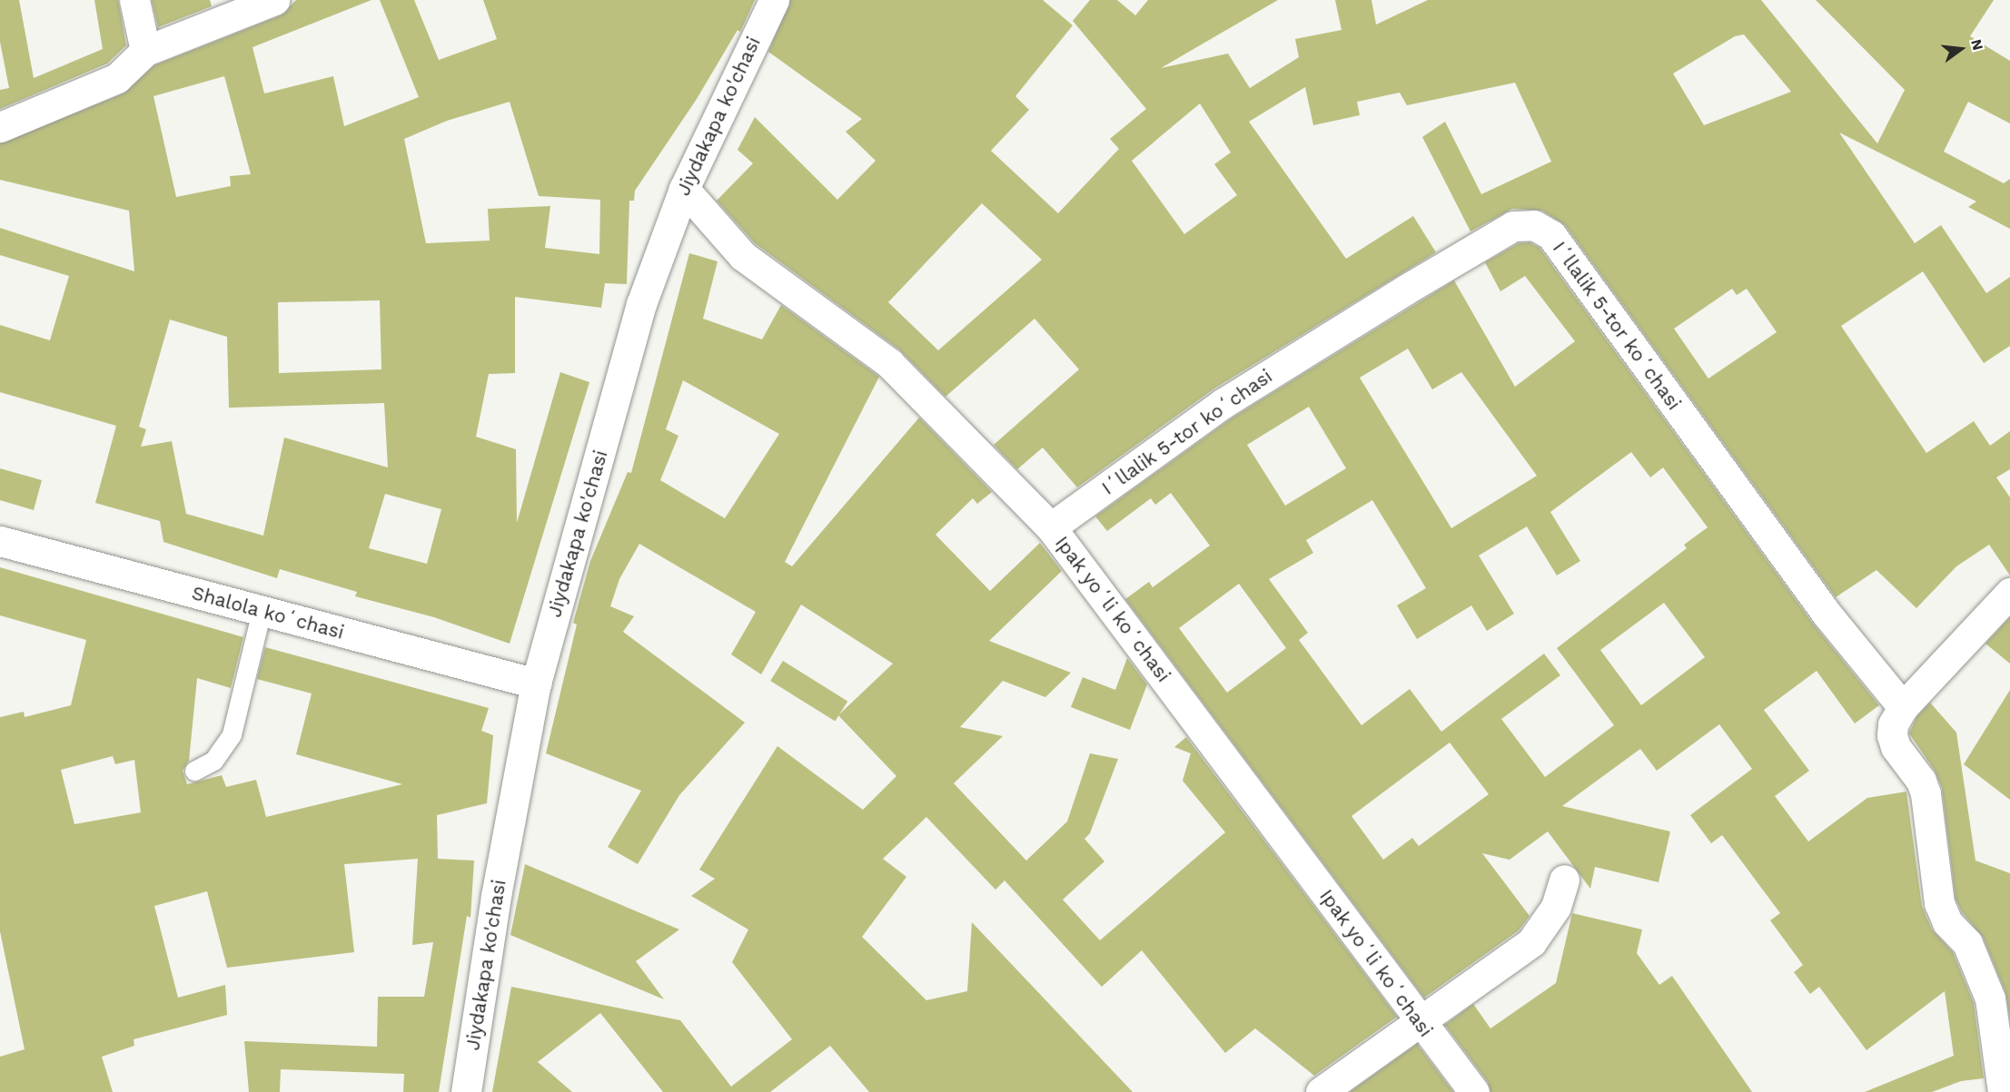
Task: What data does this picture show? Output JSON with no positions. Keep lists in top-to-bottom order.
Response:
{
  "streets": {
    "street": [
      "Jiydakapa ko'chasi",
      "Iʻllalik 5-tor koʻchasi",
      "Ipak yoʻli koʻchasi",
      "Shalola koʻchasi"
    ]
  },
  "crossings": [
    ["Jiydakapa ko'chasi", "Ipak yoʻli koʻchasi"],
    ["Jiydakapa ko'chasi", "Shalola koʻchasi"],
    ["Iʻllalik 5-tor koʻchasi", "Ipak yoʻli koʻchasi"]
  ],
  "north": "right"
}
